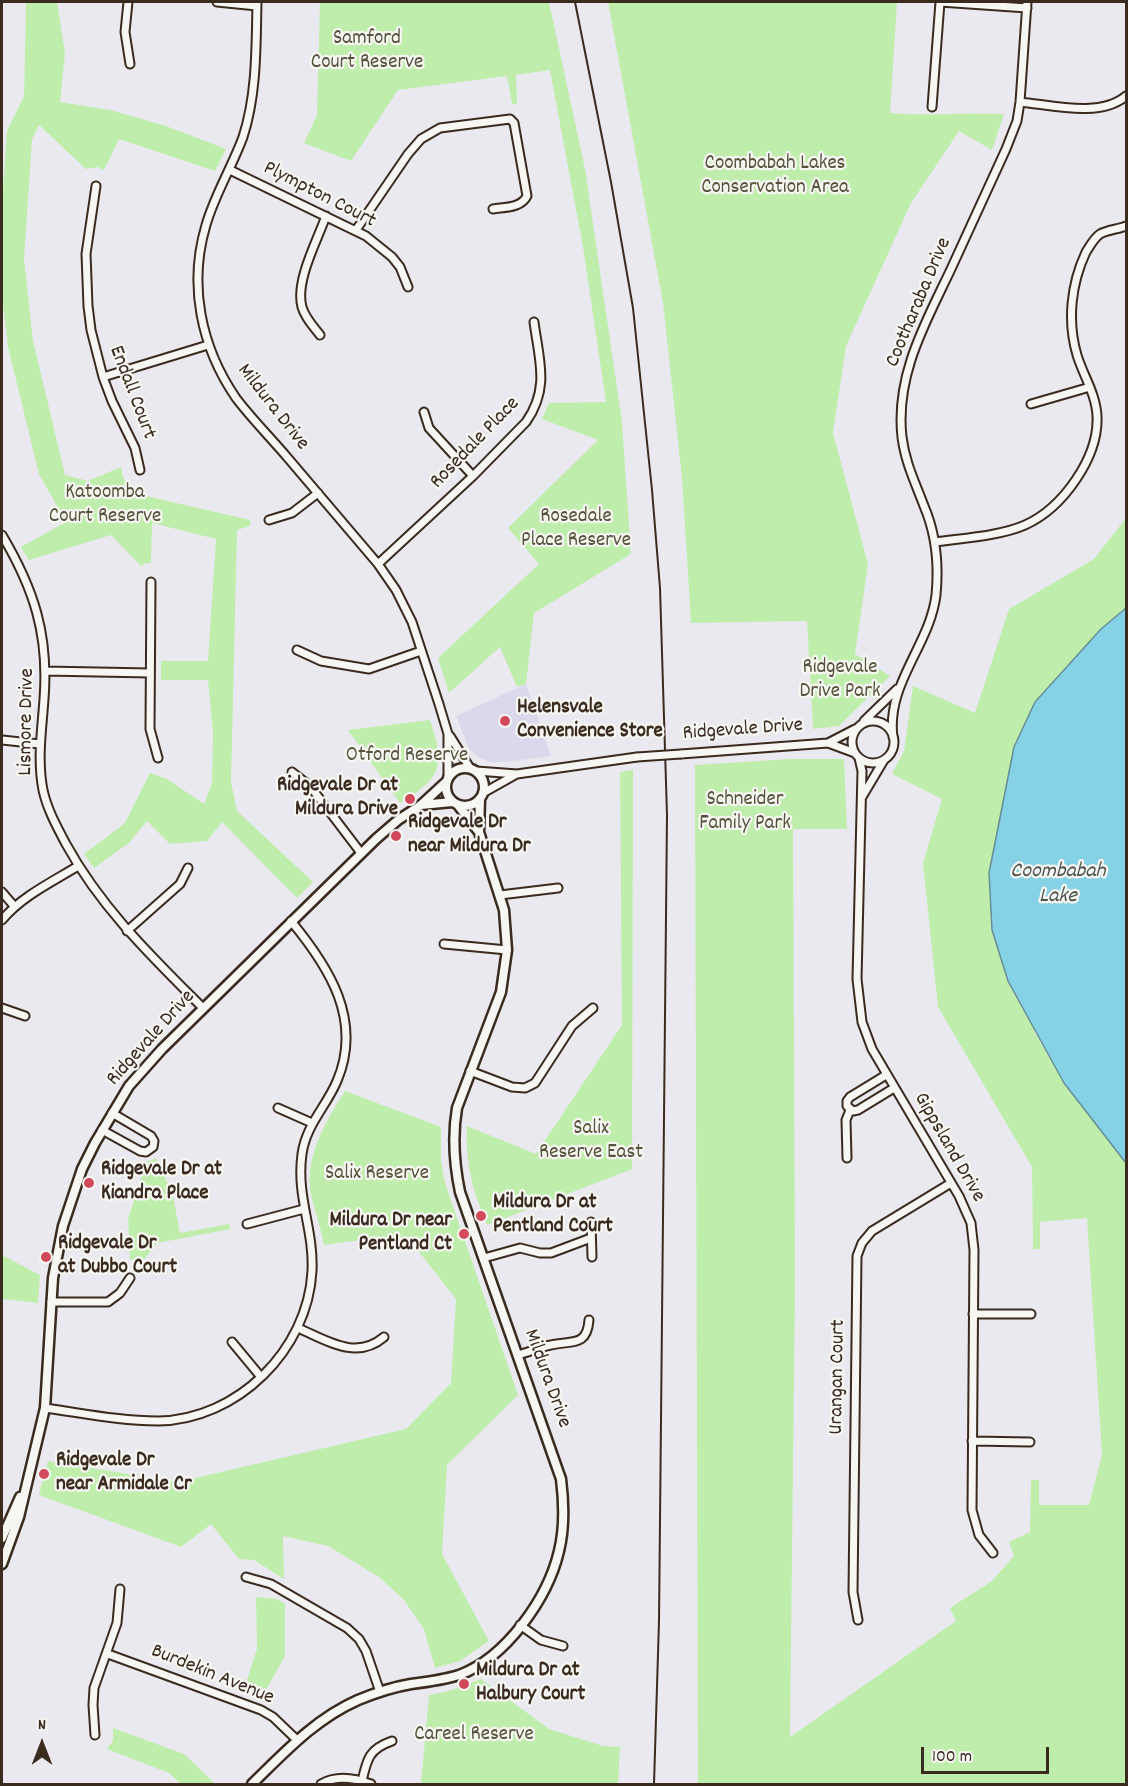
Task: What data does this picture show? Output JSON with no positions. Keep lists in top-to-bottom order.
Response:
{
  "streets": {
    "street": [
      "Plympton Court",
      "Cootharaba Drive",
      "Endall Court",
      "Mildura Drive",
      "Rosedale Place",
      "Lismore Drive",
      "Ridgevale Drive",
      "Gippsland Drive",
      "Urangan Court",
      "Burdekin Avenue"
    ]
  },
  "crossings": [
    ["Plympton Court", "Mildura Drive"],
    ["Cootharaba Drive", "Ridgevale Drive"],
    ["Cootharaba Drive", "Gippsland Drive"],
    ["Mildura Drive", "Rosedale Place"],
    ["Mildura Drive", "Ridgevale Drive"],
    ["Mildura Drive", "Burdekin Avenue"],
    ["Lismore Drive", "Ridgevale Drive"],
    ["Ridgevale Drive", "Gippsland Drive"],
    ["Gippsland Drive", "Urangan Court"]
  ],
  "water": ["Coombabah Lake"],
  "parks": [
    "Samford Court Reserve",
    "Coombabah Lakes Conservation Area",
    "Katoomba Court Reserve",
    "Rosedale Place Reserve",
    "Ridgevale Drive Park",
    "Otford Reserve",
    "Schneider Family Park",
    "Salix Reserve East",
    "Salix Reserve",
    "Careel Reserve"
  ],
  "places": [
    "Helensvale Convenience Store",
    "Ridgevale Dr at Mildura Drive",
    "Ridgevale Dr near Mildura Dr",
    "Ridgevale Dr at Kiandra Place",
    "Mildura Dr at Pentland Court",
    "Mildura Dr near Pentland Ct",
    "Ridgevale Dr at Dubbo Court",
    "Ridgevale Dr near Armidale Cr",
    "Mildura Dr at Halbury Court"
  ],
  "scale_bar": "100 m",
  "north": "top"
}
